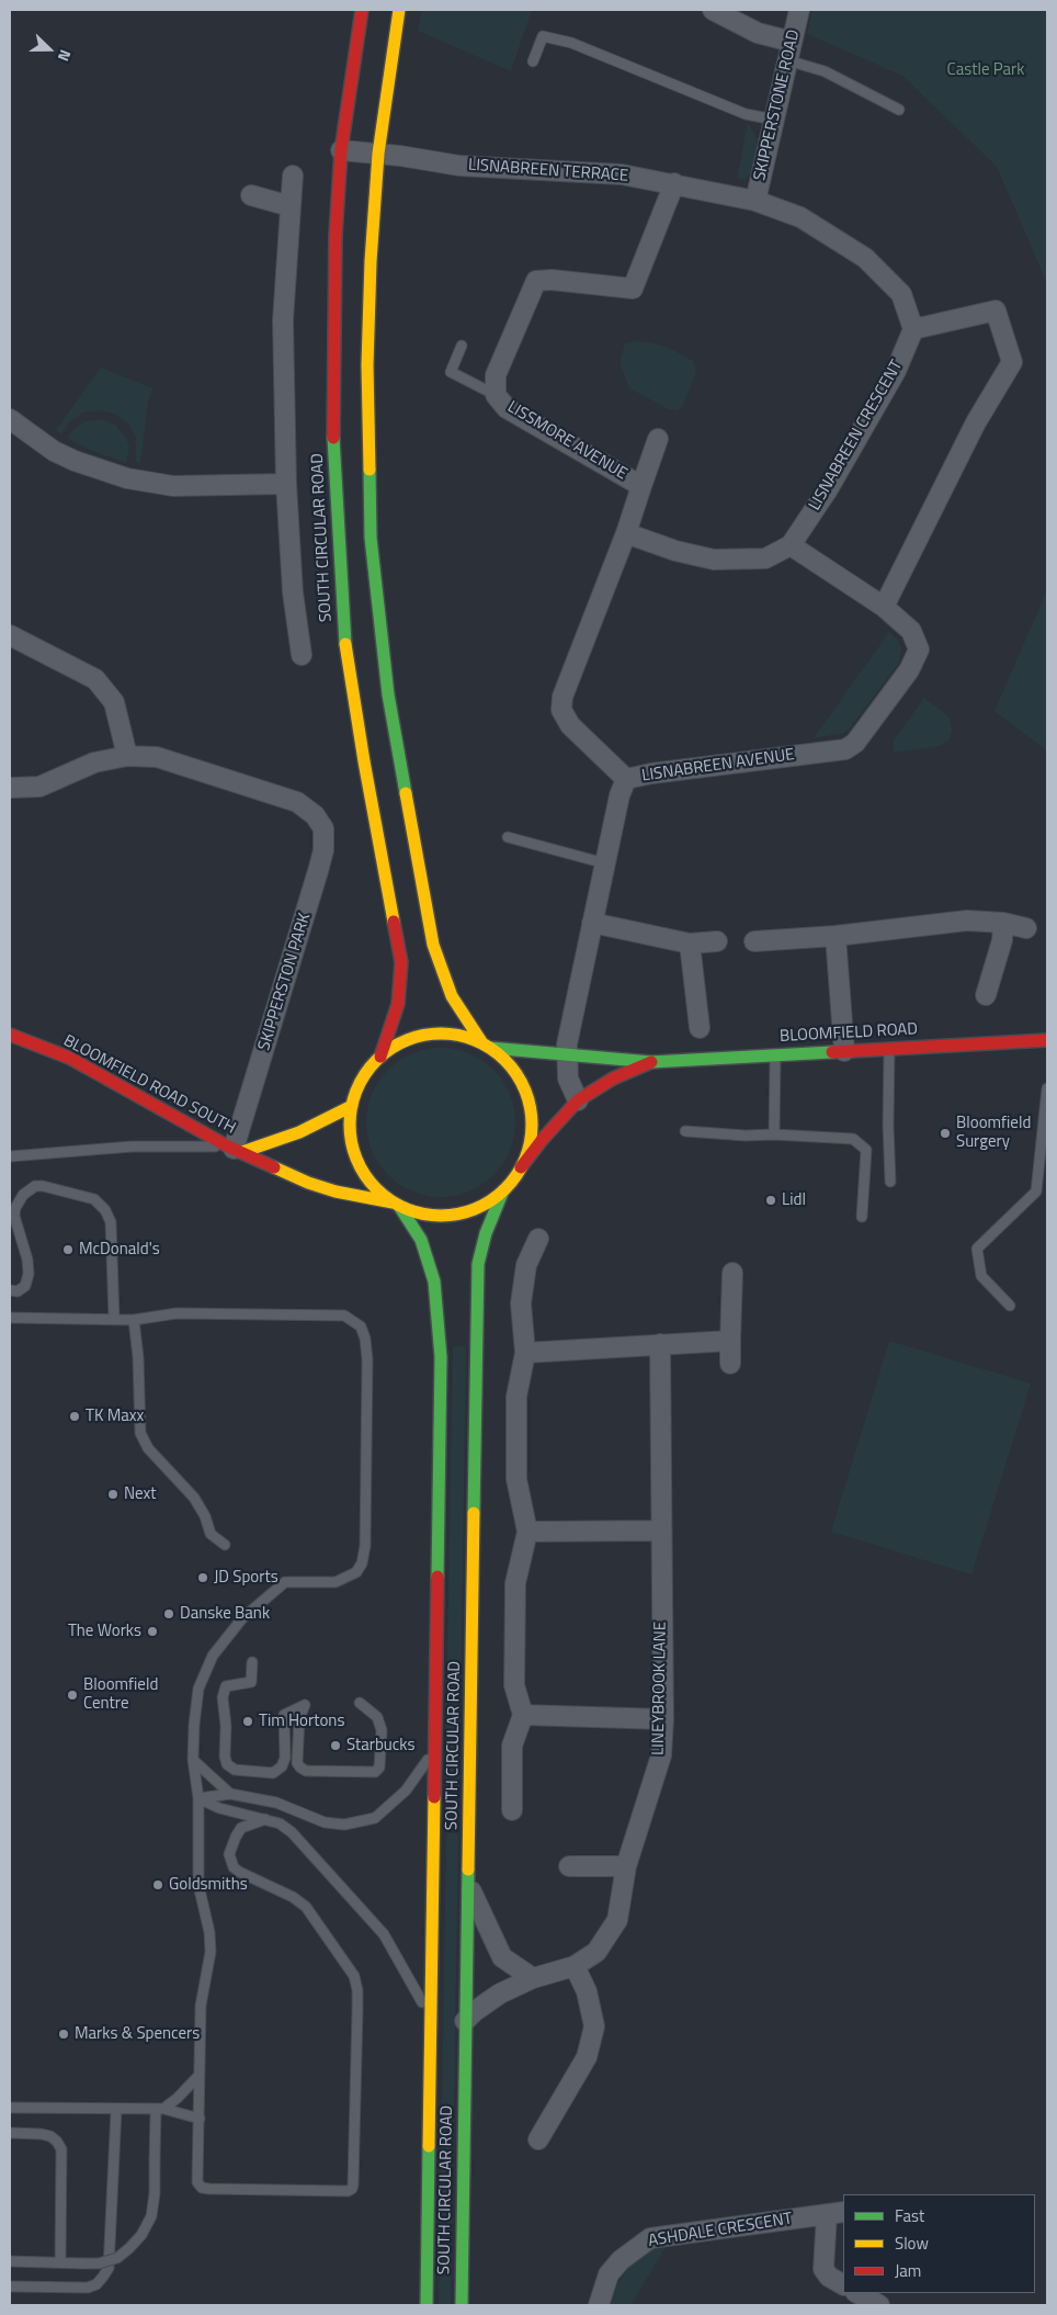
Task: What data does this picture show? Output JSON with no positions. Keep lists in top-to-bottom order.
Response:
{
  "streets": {
    "main road": ["SOUTH CIRCULAR ROAD", "BLOOMFIELD ROAD", "BLOOMFIELD ROAD SOUTH"],
    "street": [
      "SKIPPERSTONE ROAD",
      "LISNABREEN TERRACE",
      "LISNABREEN CRESCENT",
      "LISSMORE AVENUE",
      "LISNABREEN AVENUE",
      "SKIPPERSTON PARK",
      "LINEYBROOK LANE",
      "ASHDALE CRESCENT"
    ]
  },
  "crossings": [
    ["SKIPPERSTONE ROAD", "LISNABREEN TERRACE"],
    ["LISNABREEN TERRACE", "LISSMORE AVENUE"],
    ["LISNABREEN TERRACE", "SOUTH CIRCULAR ROAD"],
    ["LISNABREEN CRESCENT", "LISSMORE AVENUE"],
    ["LISNABREEN CRESCENT", "LISNABREEN AVENUE"],
    ["LISSMORE AVENUE", "LISNABREEN AVENUE"],
    ["SOUTH CIRCULAR ROAD", "BLOOMFIELD ROAD"],
    ["SOUTH CIRCULAR ROAD", "BLOOMFIELD ROAD SOUTH"],
    ["SOUTH CIRCULAR ROAD", "LINEYBROOK LANE"],
    ["LISNABREEN AVENUE", "BLOOMFIELD ROAD"],
    ["SKIPPERSTON PARK", "BLOOMFIELD ROAD SOUTH"],
    ["BLOOMFIELD ROAD", "BLOOMFIELD ROAD SOUTH"]
  ],
  "parks": ["Castle Park"],
  "places": [
    "Bloomfield Surgery",
    "Lidl",
    "McDonald's",
    "TK Maxx",
    "Next",
    "JD Sports",
    "Danske Bank",
    "The Works",
    "Bloomfield Centre",
    "Tim Hortons",
    "Starbucks",
    "Goldsmiths",
    "Marks & Spencers"
  ],
  "legend": ["Fast", "Slow", "Jam"],
  "north": "right"
}
